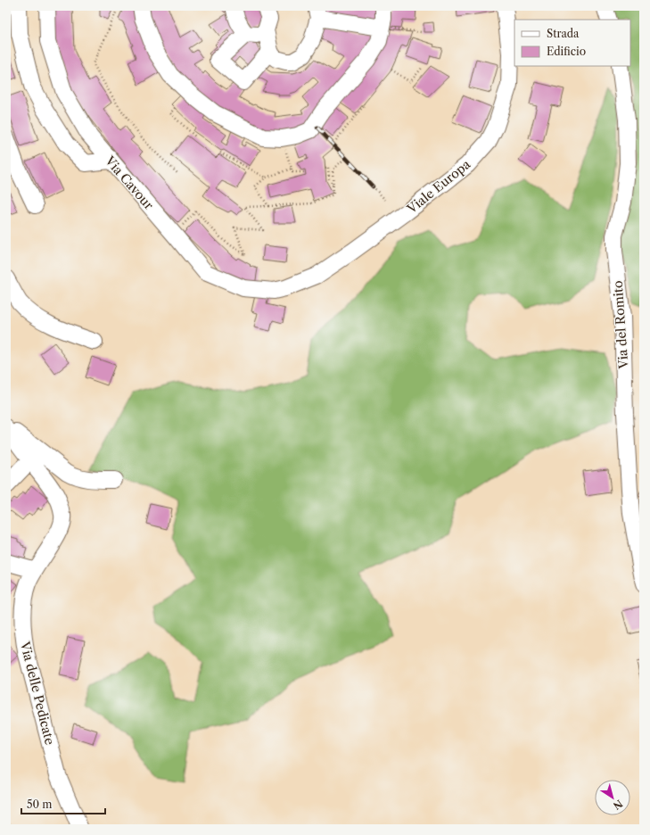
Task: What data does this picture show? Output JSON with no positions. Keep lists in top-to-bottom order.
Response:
{
  "streets": {
    "street": [
      "Via Cavour",
      "Viale Europa",
      "Via del Romito",
      "Via delle Pedicate"
    ]
  },
  "crossings": [
    ["Via Cavour", "Viale Europa"]
  ],
  "legend": ["Strada", "Edificio"],
  "scale_bar": "50 m",
  "north": "bottom right"
}
